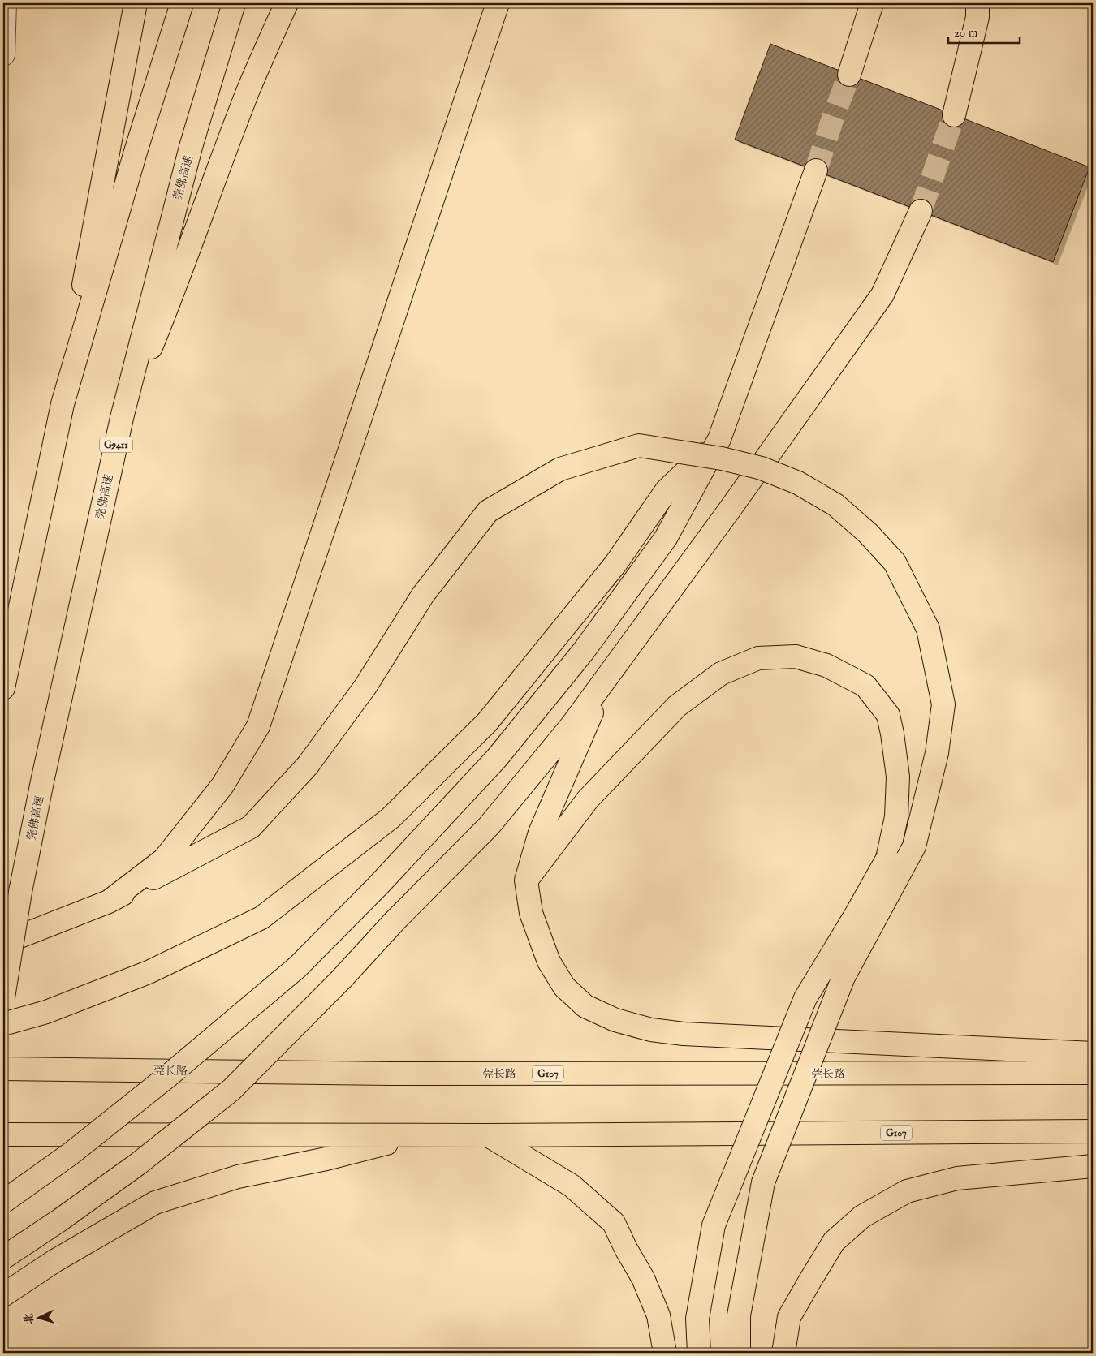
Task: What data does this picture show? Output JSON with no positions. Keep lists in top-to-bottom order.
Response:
{
  "streets": {
    "main road": [
      "莞佛高速",
      "G9411",
      "莞长路",
      "G107"
    ]
  },
  "scale_bar": "20 m",
  "north": "left"
}
